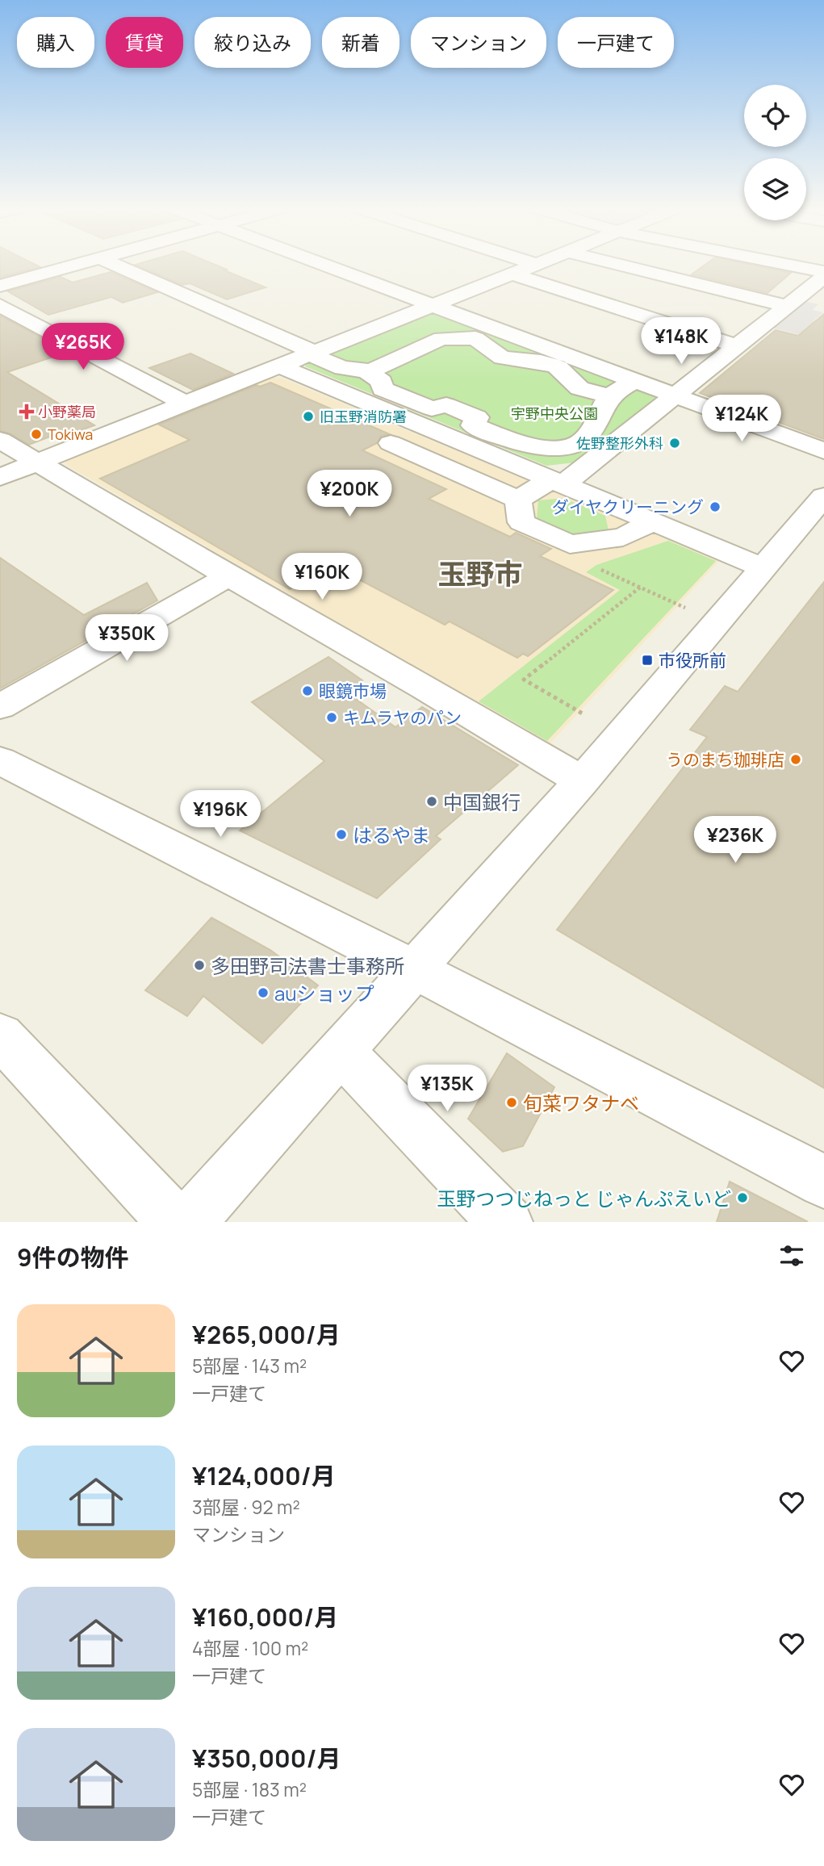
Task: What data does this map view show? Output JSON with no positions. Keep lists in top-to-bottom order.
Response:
{
  "districts": ["玉野市"],
  "parks": ["宇野中央公園"],
  "places": {
    "health": ["小野薬局"],
    "other": [
      "旧玉野消防署",
      "Tokiwa",
      "佐野整形外科",
      "ダイヤクリーニング",
      "眼鏡市場",
      "キムラヤのパン",
      "うのまち珈琲店",
      "中国銀行",
      "はるやま",
      "多田野司法書士事務所",
      "auショップ",
      "旬菜ワタナベ",
      "玉野つつじねっと じゃんぷえいど"
    ],
    "transit": ["市役所前"]
  },
  "page": {
    "chip": [
      "購入",
      "賃貸",
      "絞り込み",
      "新着",
      "マンション",
      "一戸建て"
    ],
    "price": [
      "¥148K",
      "¥265K",
      "¥124K",
      "¥200K",
      "¥160K",
      "¥350K",
      "¥196K",
      "¥236K",
      "¥135K"
    ],
    "heading": "9件の物件",
    "list": [
      {
        "name": "¥265,000/月",
        "note": "5部屋 · 143 m² · 一戸建て"
      },
      {
        "name": "¥124,000/月",
        "note": "3部屋 · 92 m² · マンション"
      },
      {
        "name": "¥160,000/月",
        "note": "4部屋 · 100 m² · 一戸建て"
      },
      {
        "name": "¥350,000/月",
        "note": "5部屋 · 183 m² · 一戸建て"
      }
    ]
  }
}
